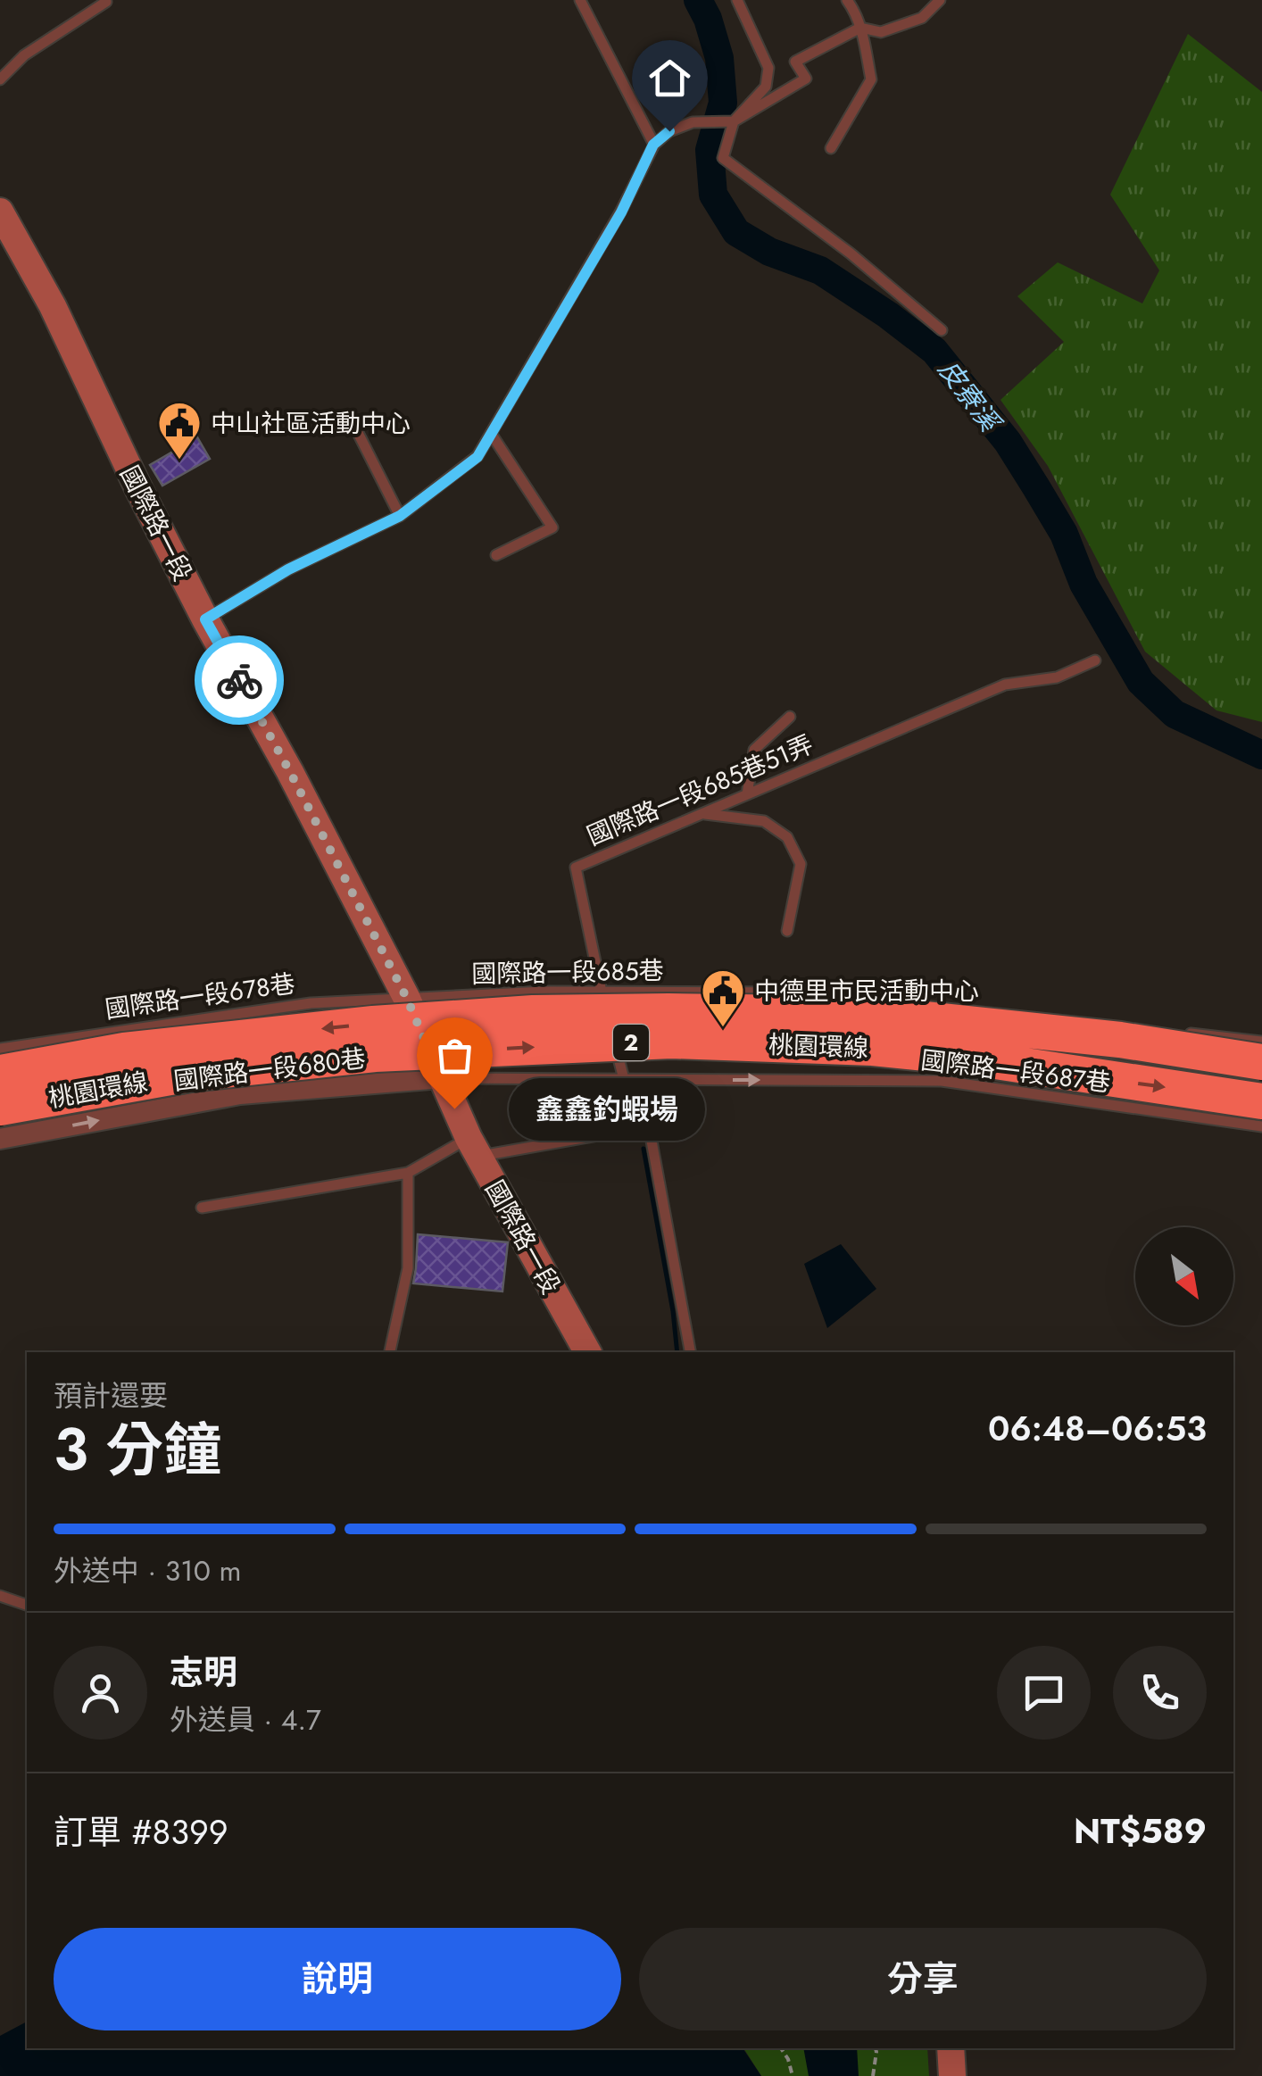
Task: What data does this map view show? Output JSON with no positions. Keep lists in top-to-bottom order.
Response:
{
  "streets": {
    "highway": ["2", "桃園環線"],
    "street": ["國際路一段", "國際路一段680巷"],
    "lane": [
      "國際路一段685巷51弄",
      "國際路一段685巷",
      "國際路一段678巷",
      "國際路一段687巷"
    ]
  },
  "crossings": [
    ["國際路一段", "國際路一段685巷"],
    ["國際路一段", "國際路一段678巷"],
    ["國際路一段", "國際路一段680巷"],
    ["國際路一段", "國際路一段687巷"],
    ["國際路一段685巷51弄", "國際路一段685巷"],
    ["國際路一段685巷", "國際路一段678巷"],
    ["國際路一段680巷", "國際路一段687巷"]
  ],
  "one_way": ["國際路一段680巷", "國際路一段687巷"],
  "water": ["皮寮溪"],
  "places": {
    "public building": ["中山社區活動中心", "中德里市民活動中心"],
    "other": ["鑫鑫釣蝦場"]
  },
  "north": "bottom right",
  "page": {
    "bubble": "鑫鑫釣蝦場",
    "heading": ["3 分鐘", "預計還要", "06:48–06:53"],
    "panel": [
      "志明",
      "外送員 · 4.7",
      "訂單 #8399",
      "NT$589"
    ],
    "bar": "外送中 · 310 m",
    "buttons": ["說明", "分享"]
  }
}
